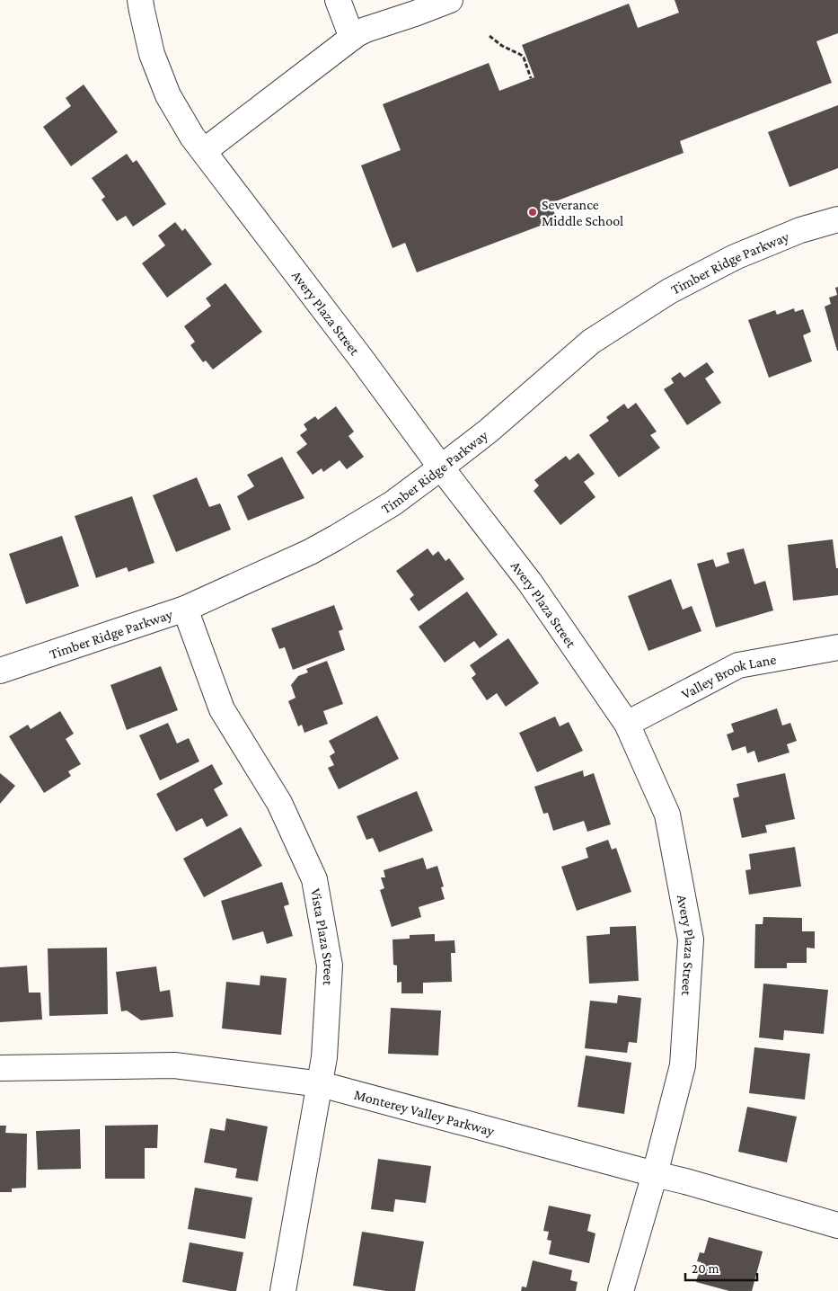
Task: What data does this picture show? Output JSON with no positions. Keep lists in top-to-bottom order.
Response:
{
  "streets": {
    "street": [
      "Timber Ridge Parkway",
      "Avery Plaza Street",
      "Valley Brook Lane",
      "Vista Plaza Street",
      "Monterey Valley Parkway"
    ]
  },
  "crossings": [
    ["Timber Ridge Parkway", "Avery Plaza Street"],
    ["Timber Ridge Parkway", "Vista Plaza Street"],
    ["Avery Plaza Street", "Valley Brook Lane"],
    ["Avery Plaza Street", "Monterey Valley Parkway"],
    ["Vista Plaza Street", "Monterey Valley Parkway"]
  ],
  "places": ["Severance Middle School"],
  "scale_bar": "20 m"
}
